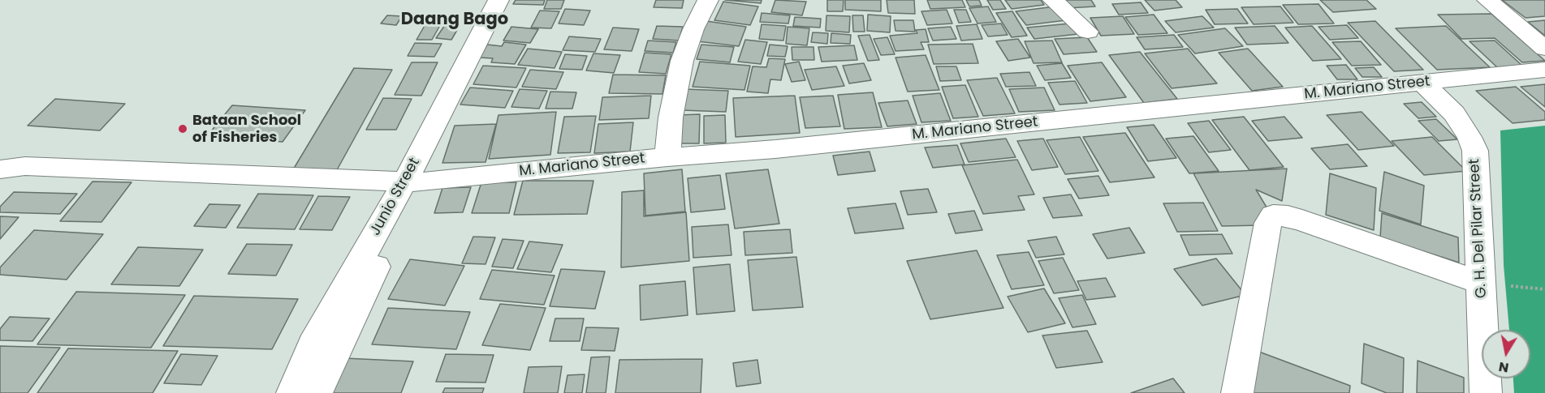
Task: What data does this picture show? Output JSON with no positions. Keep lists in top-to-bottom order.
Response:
{
  "streets": {
    "street": ["M. Mariano Street", "Junio Street", "G. H. Del Pilar Street"]
  },
  "crossings": [
    ["M. Mariano Street", "Junio Street"],
    ["M. Mariano Street", "G. H. Del Pilar Street"]
  ],
  "districts": ["Daang Bago"],
  "places": ["Bataan School of Fisheries"],
  "north": "bottom"
}
